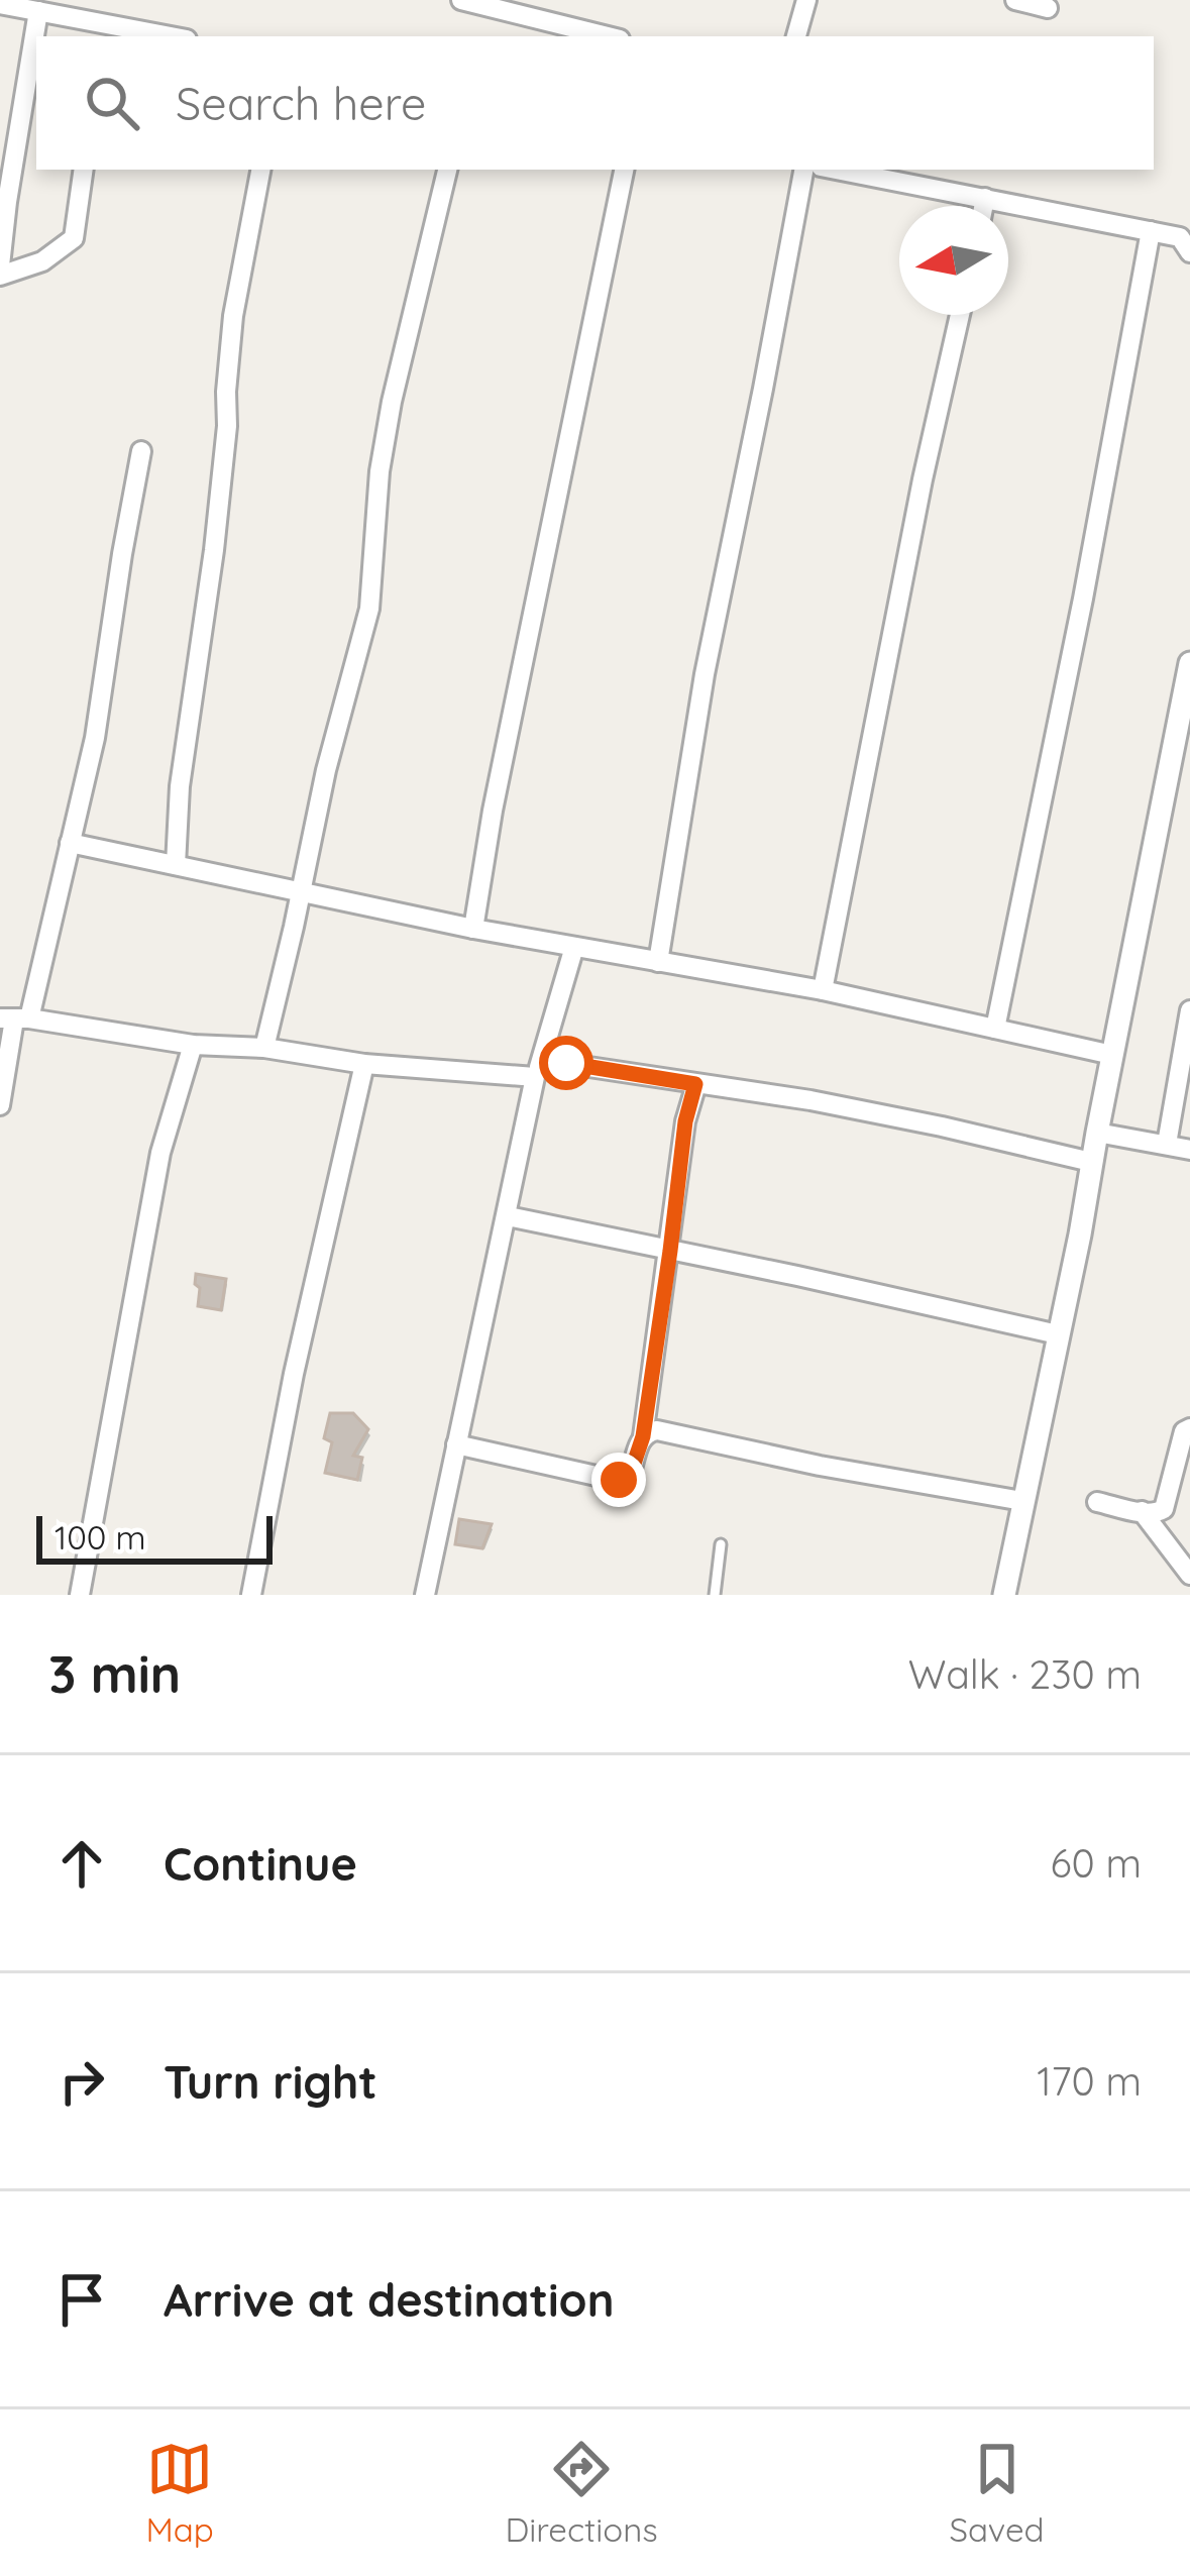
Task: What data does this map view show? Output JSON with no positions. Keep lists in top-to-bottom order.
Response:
{
  "scale_bar": "100 m",
  "north": "left",
  "page": {
    "search": "Search here",
    "scale": "100 m",
    "heading": ["3 min", "Walk · 230 m"],
    "list": [
      ["Continue", "60 m"],
      ["Turn right", "170 m"],
      "Arrive at destination"
    ],
    "nav": ["Map", "Directions", "Saved"]
  }
}
